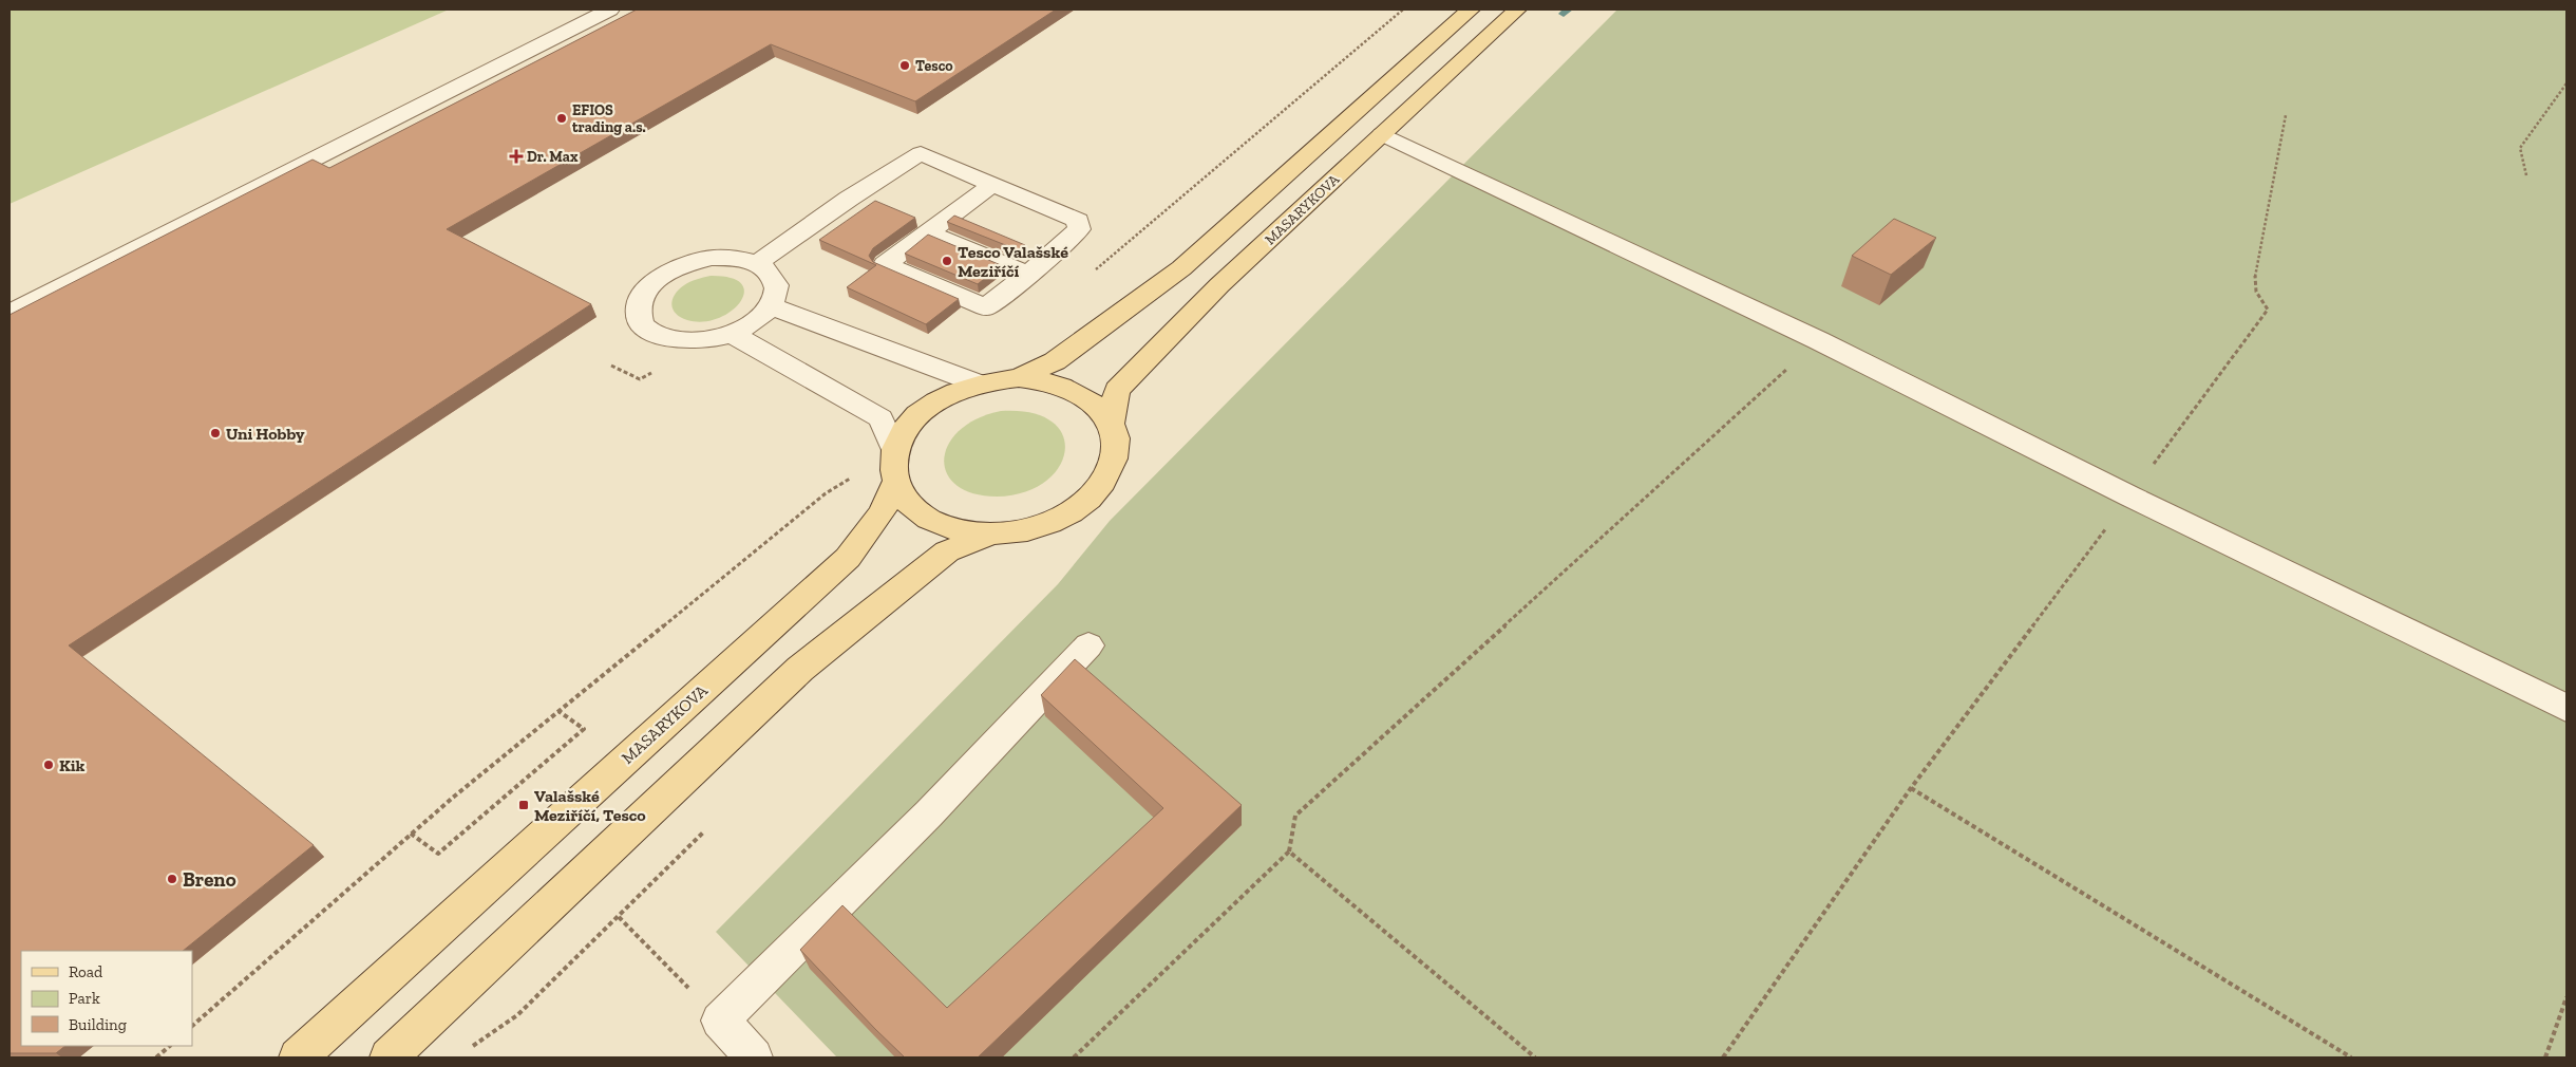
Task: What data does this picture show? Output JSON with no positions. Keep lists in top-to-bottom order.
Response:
{
  "streets": {
    "main road": ["MASARYKOVA"]
  },
  "places": {
    "other": [
      "Tesco",
      "EFIOS trading a.s.",
      "Tesco Valašské Meziříčí",
      "Uni Hobby",
      "Kik",
      "Breno"
    ],
    "health": ["Dr. Max"],
    "transit": ["Valašské Meziříčí, Tesco"]
  },
  "legend": ["Road", "Park", "Building"]
}
